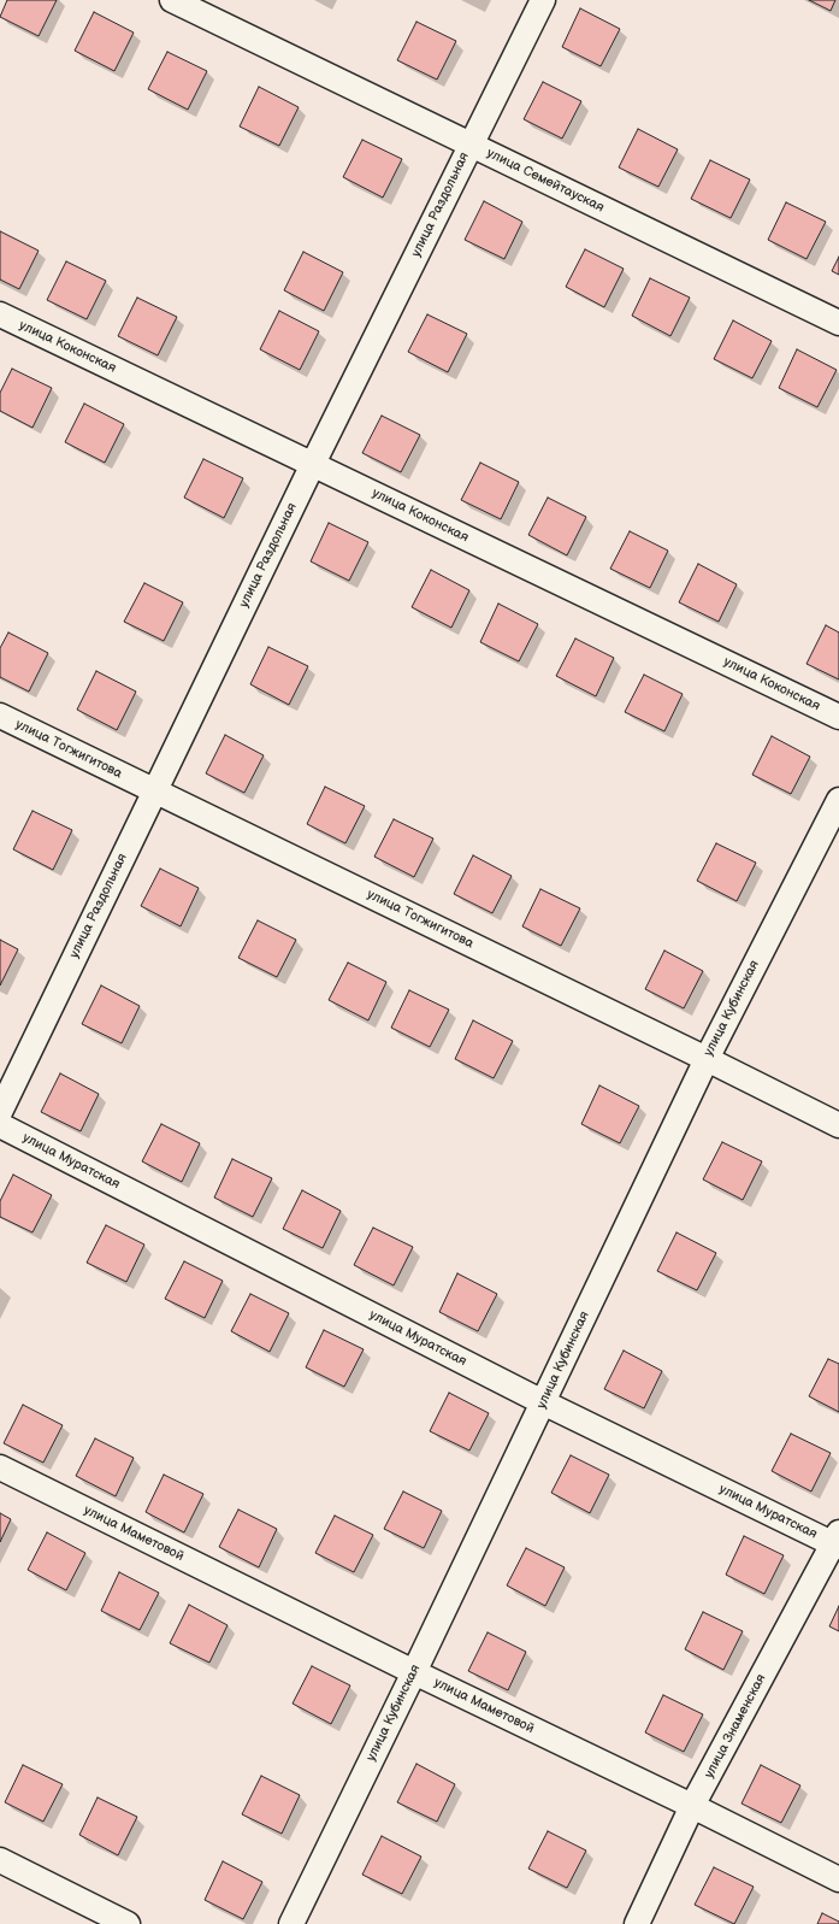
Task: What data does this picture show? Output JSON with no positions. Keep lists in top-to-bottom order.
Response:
{
  "streets": {
    "street": [
      "улица Семейтауская",
      "улица Раздольная",
      "улица Коконская",
      "улица Тогжигитова",
      "улица Кубинская",
      "улица Муратская",
      "улица Маметовой",
      "улица Знаменская"
    ]
  },
  "crossings": [
    ["улица Семейтауская", "улица Раздольная"],
    ["улица Раздольная", "улица Коконская"],
    ["улица Раздольная", "улица Тогжигитова"],
    ["улица Тогжигитова", "улица Кубинская"],
    ["улица Кубинская", "улица Муратская"],
    ["улица Кубинская", "улица Маметовой"],
    ["улица Муратская", "улица Знаменская"],
    ["улица Маметовой", "улица Знаменская"]
  ]
}
